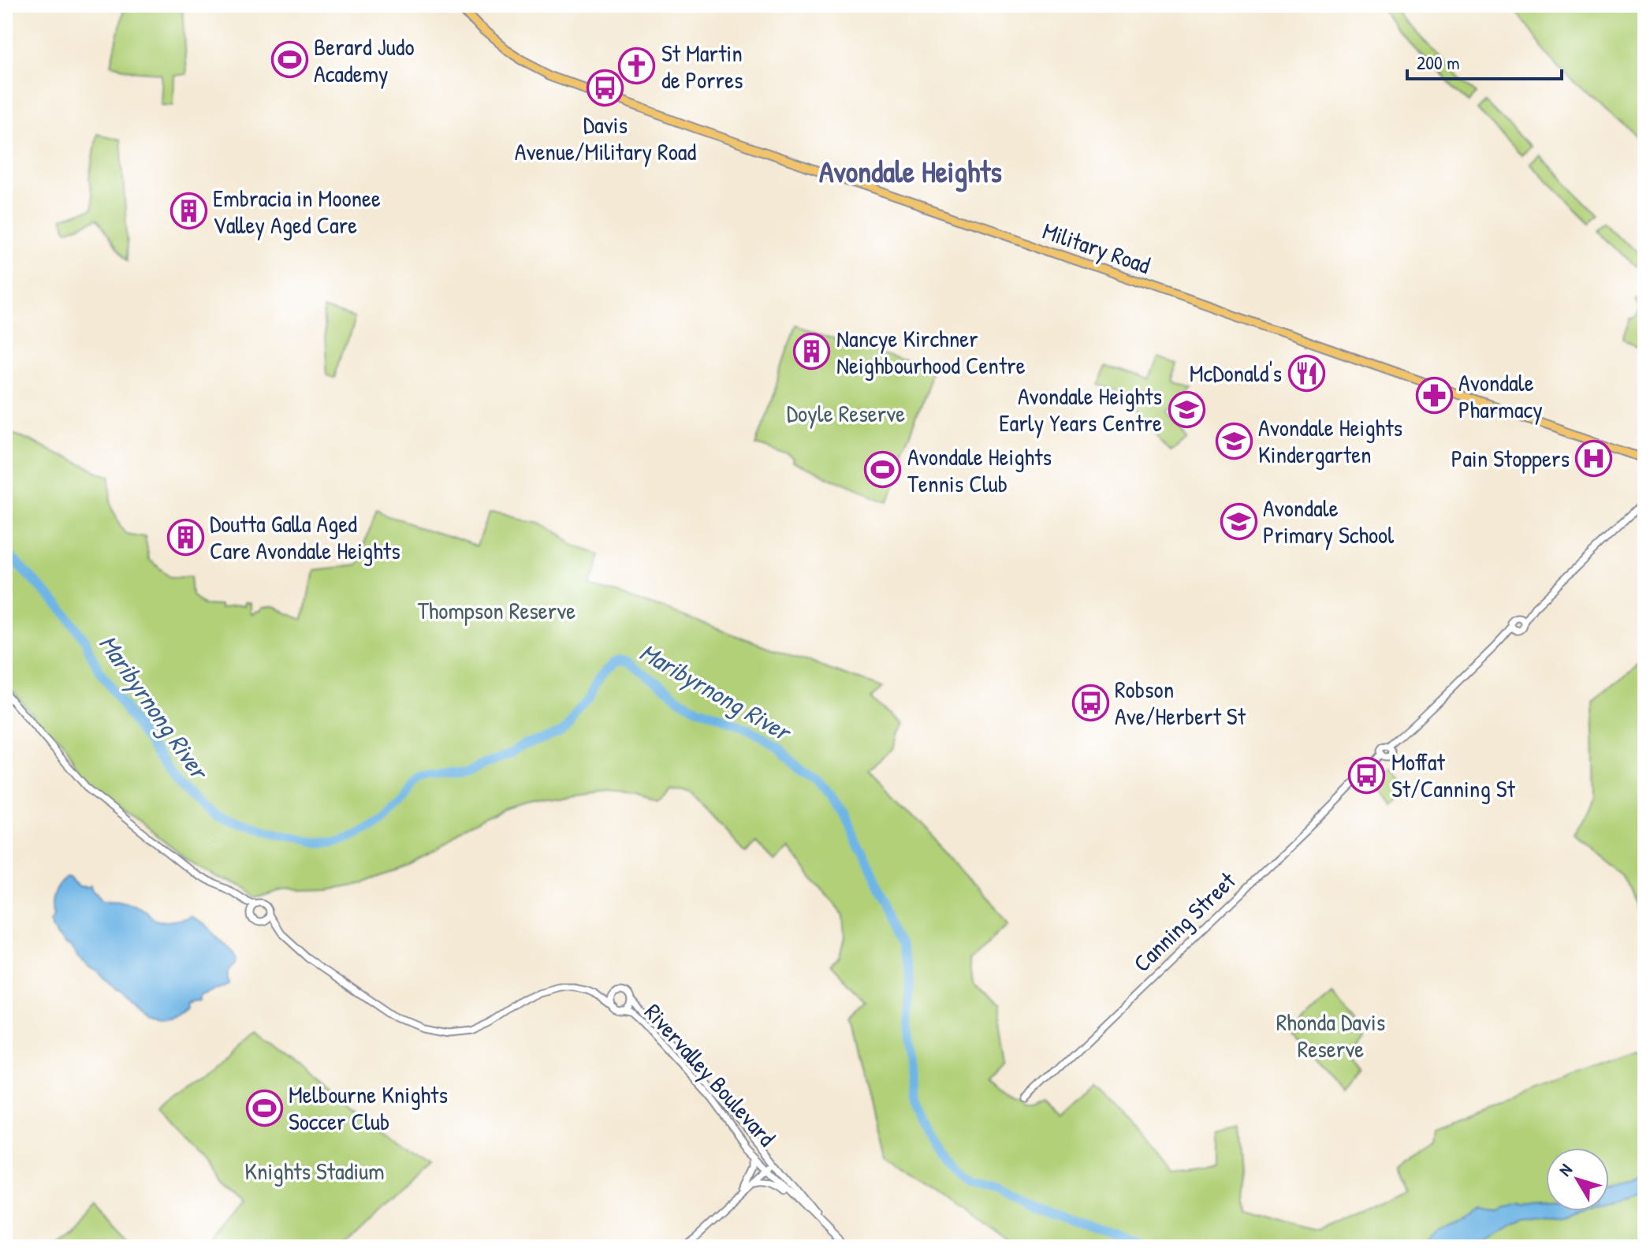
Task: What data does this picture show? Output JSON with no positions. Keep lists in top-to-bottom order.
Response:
{
  "streets": {
    "main road": ["Military Road"],
    "street": ["Canning Street", "Rivervalley Boulevard"]
  },
  "districts": ["Avondale Heights"],
  "water": ["Maribyrnong River"],
  "parks": [
    "Doyle Reserve",
    "Thompson Reserve",
    "Rhonda Davis Reserve",
    "Knights Stadium"
  ],
  "places": {
    "sports": ["Berard Judo Academy", "Avondale Heights Tennis Club", "Melbourne Knights Soccer Club"],
    "church": ["St Martin de Porres"],
    "bus stop": ["Davis Avenue/Military Road", "Robson Ave/Herbert St", "Moffat St/Canning St"],
    "building": ["Embracia in Moonee Valley Aged Care", "Nancye Kirchner Neighbourhood Centre", "Doutta Galla Aged Care Avondale Heights"],
    "restaurant": ["McDonald's"],
    "pharmacy": ["Avondale Pharmacy"],
    "school or university": ["Avondale Heights Early Years Centre", "Avondale Heights Kindergarten", "Avondale Primary School"],
    "hospital": ["Pain Stoppers"]
  },
  "scale_bar": "200 m",
  "north": "top left"
}
